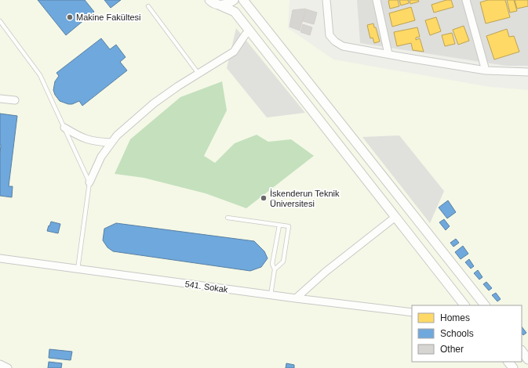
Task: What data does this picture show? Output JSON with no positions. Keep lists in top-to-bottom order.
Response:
{
  "streets": {
    "street": ["541. Sokak"]
  },
  "places": ["Makine Fakültesi", "İskenderun Teknik Üniversitesi"],
  "legend": ["Homes", "Schools", "Other"]
}
